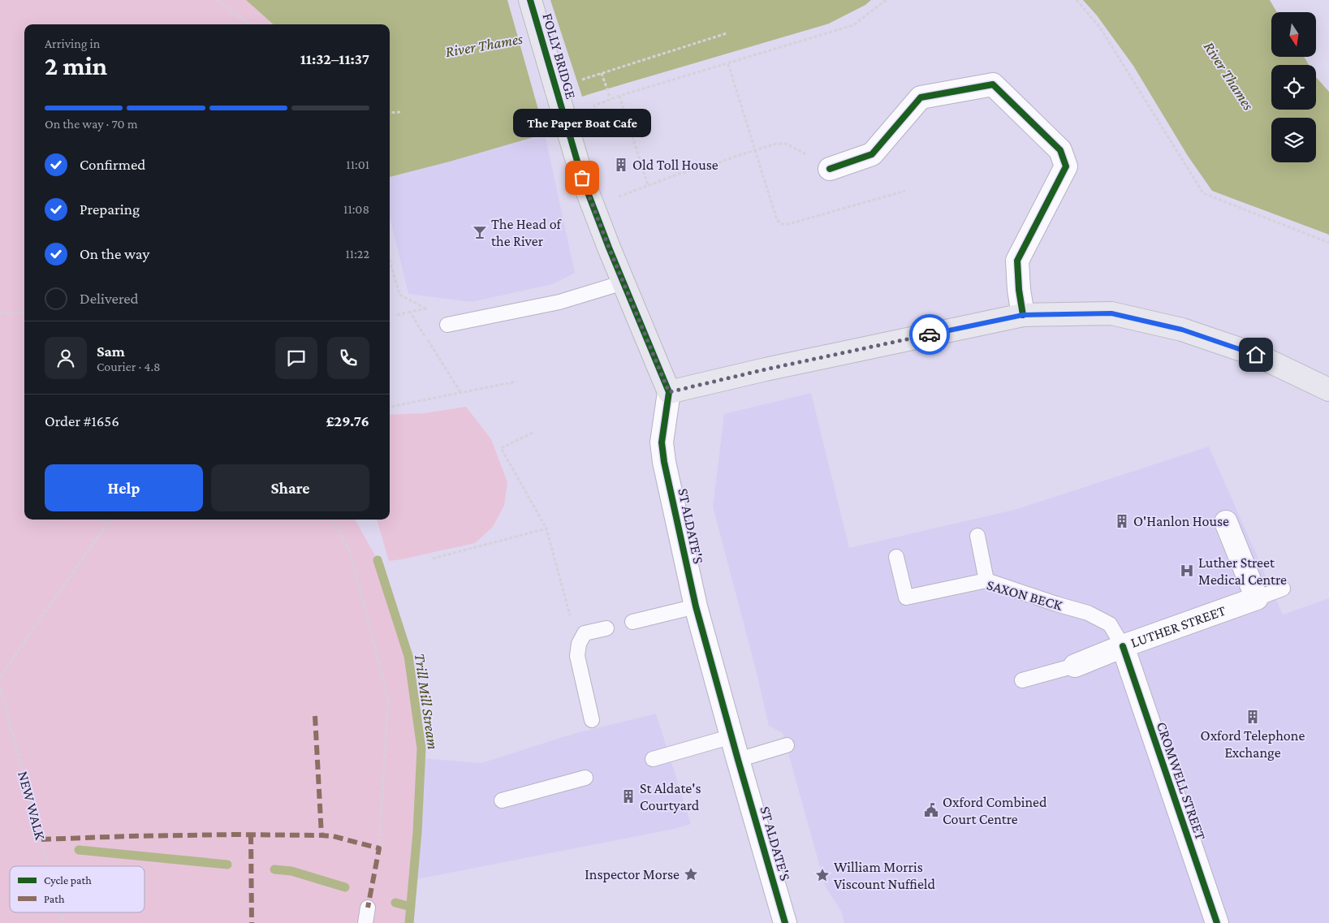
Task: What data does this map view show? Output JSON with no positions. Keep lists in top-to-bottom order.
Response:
{
  "streets": {
    "main road": ["FOLLY BRIDGE"],
    "street": ["ST ALDATE'S", "LUTHER STREET", "CROMWELL STREET"],
    "lane": ["SAXON BECK"],
    "path": ["NEW WALK"]
  },
  "crossings": [
    ["SAXON BECK", "LUTHER STREET"],
    ["SAXON BECK", "CROMWELL STREET"],
    ["LUTHER STREET", "CROMWELL STREET"]
  ],
  "water": ["River Thames", "Trill Mill Stream"],
  "places": {
    "building": [
      "Old Toll House",
      "O'Hanlon House",
      "Oxford Telephone Exchange",
      "St Aldate's Courtyard"
    ],
    "other": ["The Paper Boat Cafe"],
    "bar": ["The Head of the River"],
    "hospital": ["Luther Street Medical Centre"],
    "public building": ["Oxford Combined Court Centre"],
    "place": ["Inspector Morse", "William Morris Viscount Nuffield"]
  },
  "legend": ["Cycle path", "Path"],
  "north": "bottom",
  "page": {
    "heading": ["2 min", "Arriving in", "11:32–11:37"],
    "panel": [
      "Sam",
      "Courier · 4.8",
      "Order #1656",
      "£29.76"
    ],
    "bar": "On the way · 70 m",
    "bubble": "The Paper Boat Cafe",
    "list": [
      ["Confirmed", "11:01"],
      ["Preparing", "11:08"],
      ["On the way", "11:22"],
      "Delivered"
    ],
    "buttons": ["Help", "Share"]
  }
}
